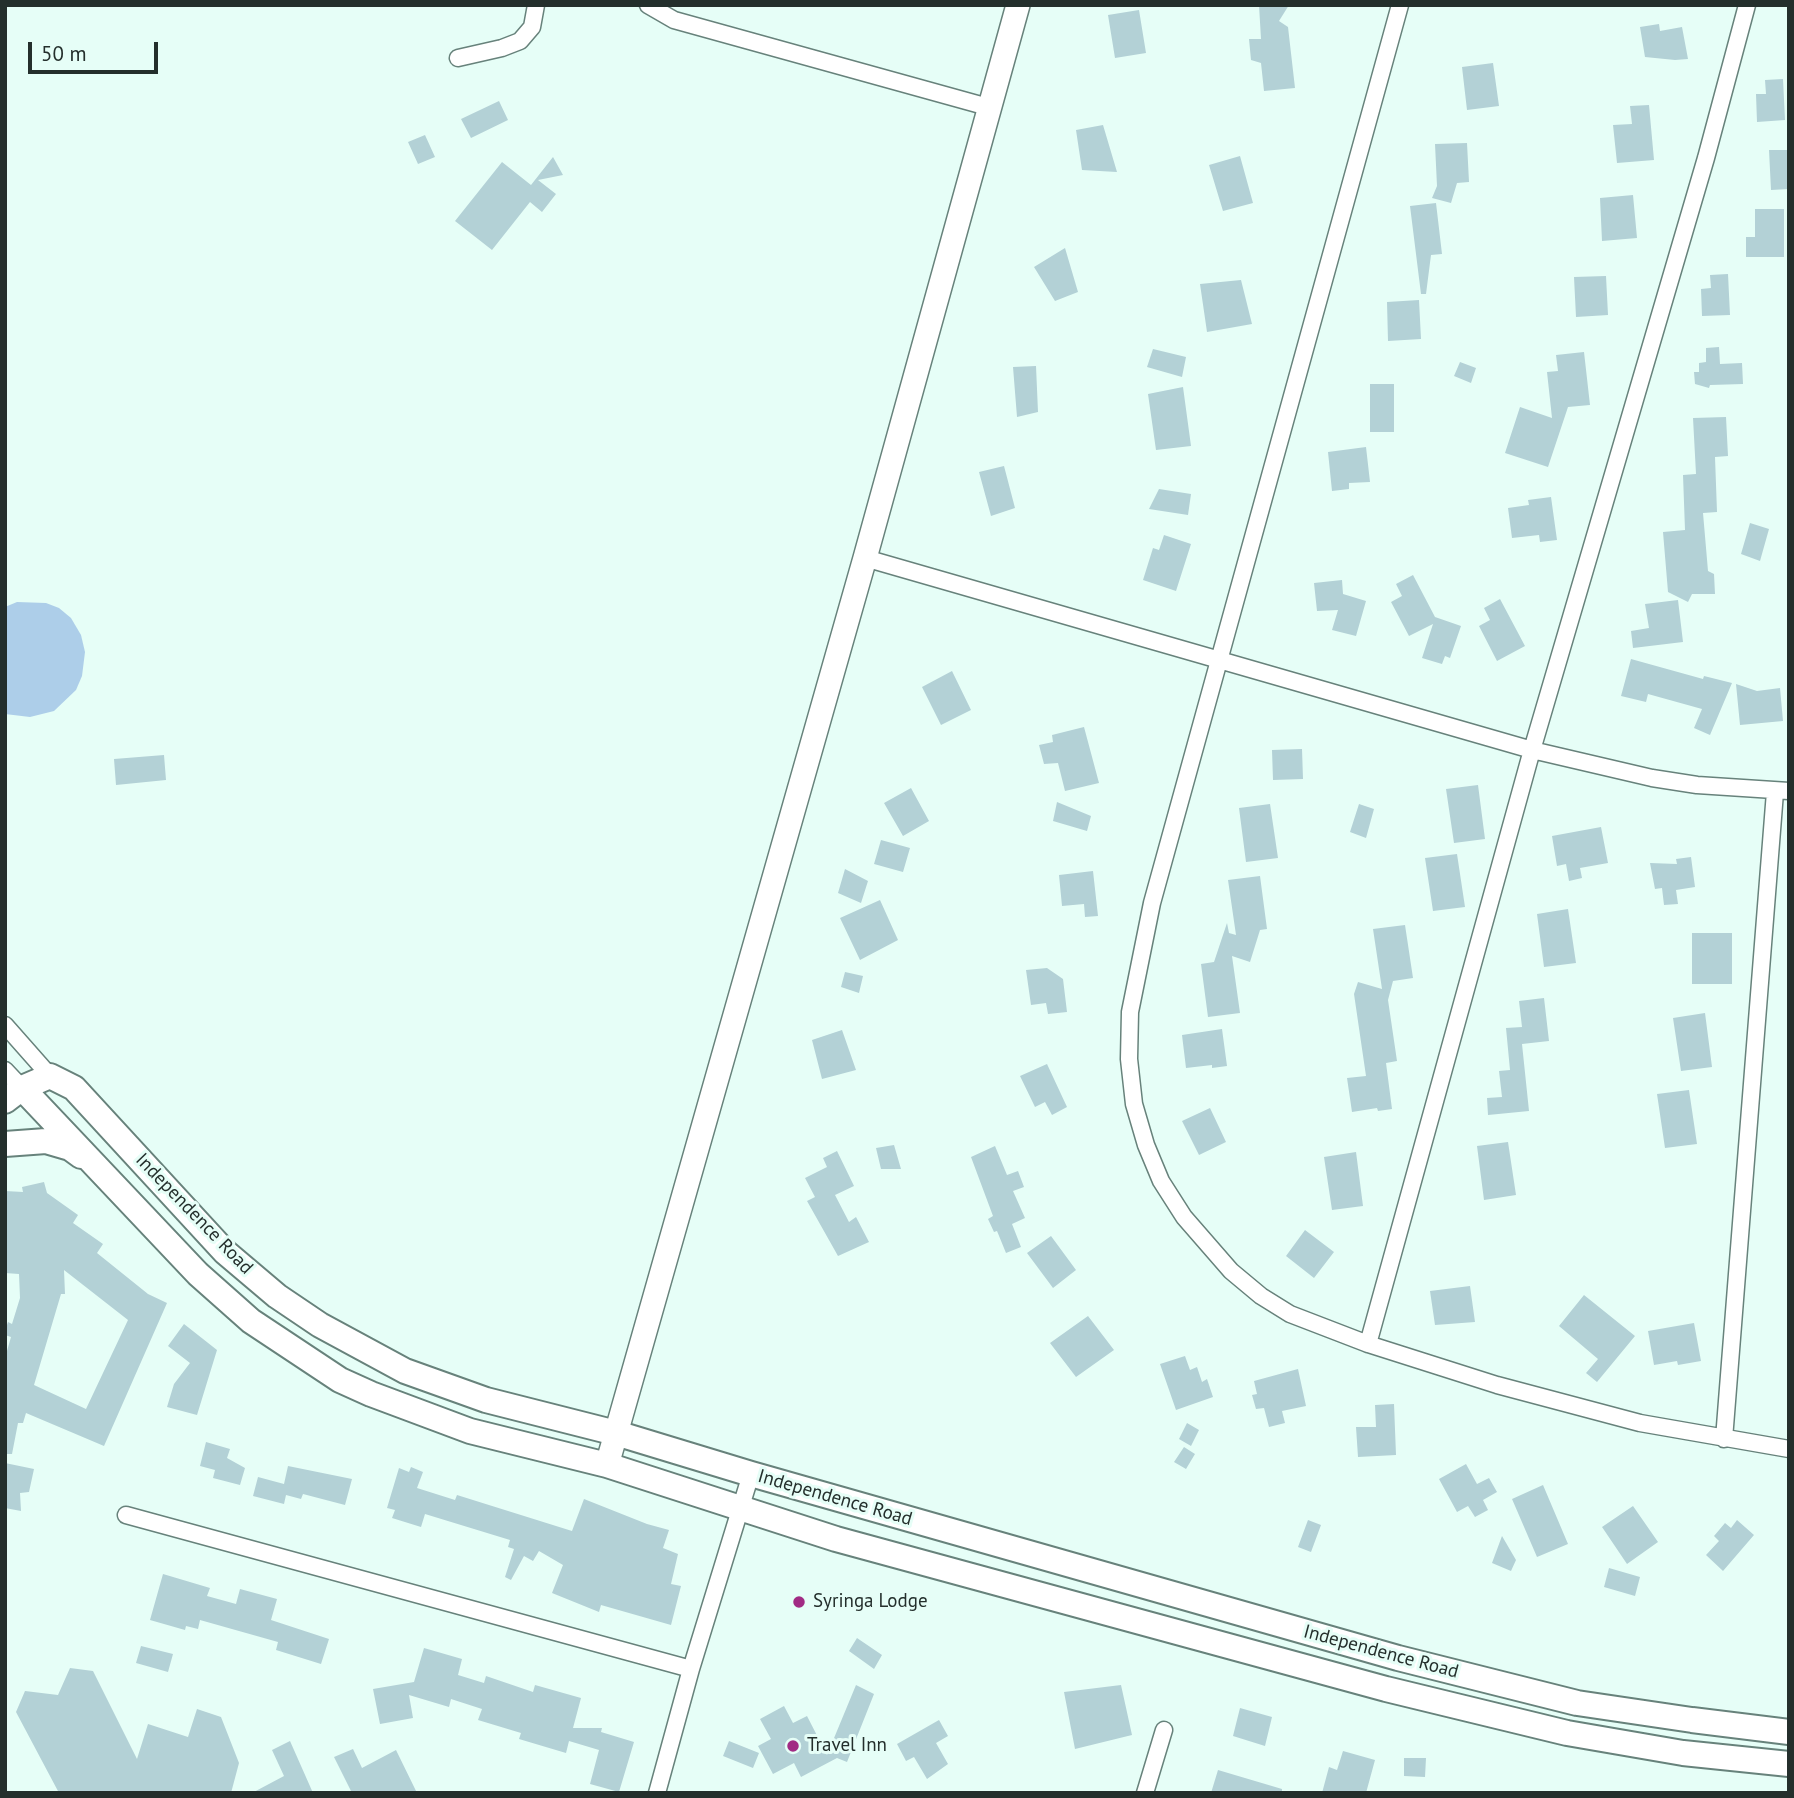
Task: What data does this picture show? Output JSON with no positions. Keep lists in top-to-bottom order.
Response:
{
  "streets": {
    "main road": ["Independence Road"]
  },
  "places": ["Syringa Lodge", "Travel Inn"],
  "scale_bar": "50 m"
}
